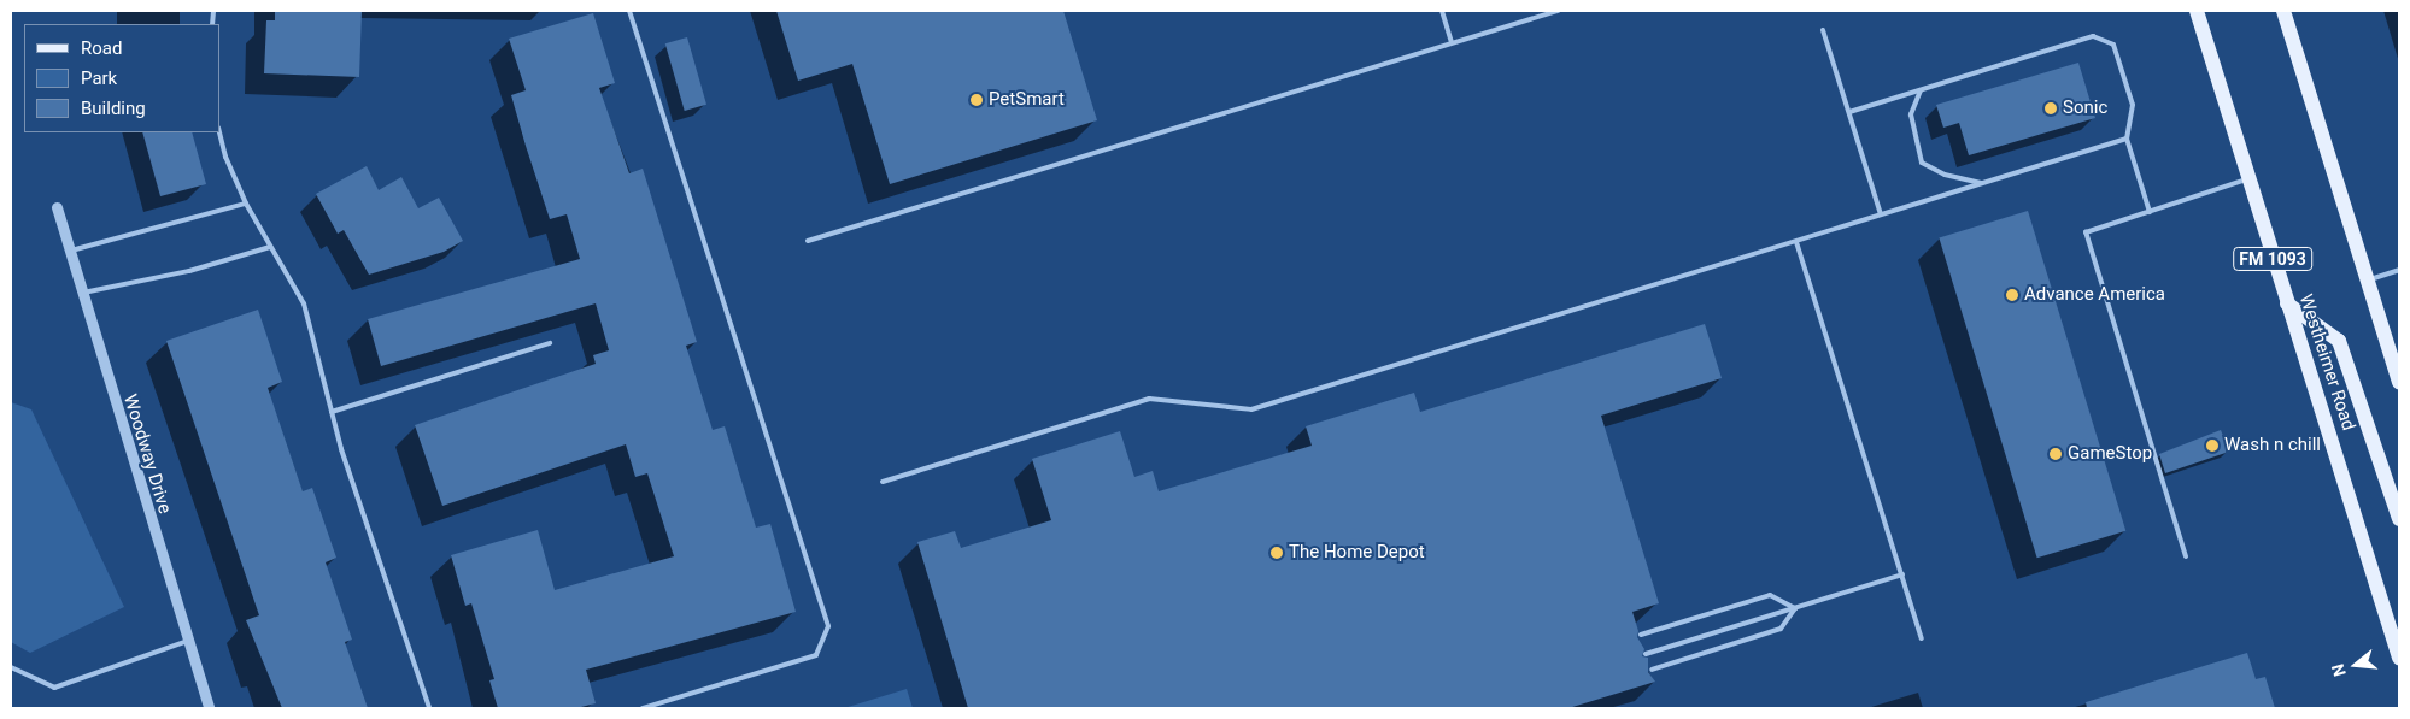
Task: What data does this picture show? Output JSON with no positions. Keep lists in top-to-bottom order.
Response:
{
  "streets": {
    "main road": ["FM 1093", "Westheimer Road"],
    "street": ["Woodway Drive"]
  },
  "places": [
    "PetSmart",
    "Sonic",
    "Advance America",
    "Wash n chill",
    "GameStop",
    "The Home Depot"
  ],
  "legend": ["Road", "Park", "Building"],
  "north": "left"
}
